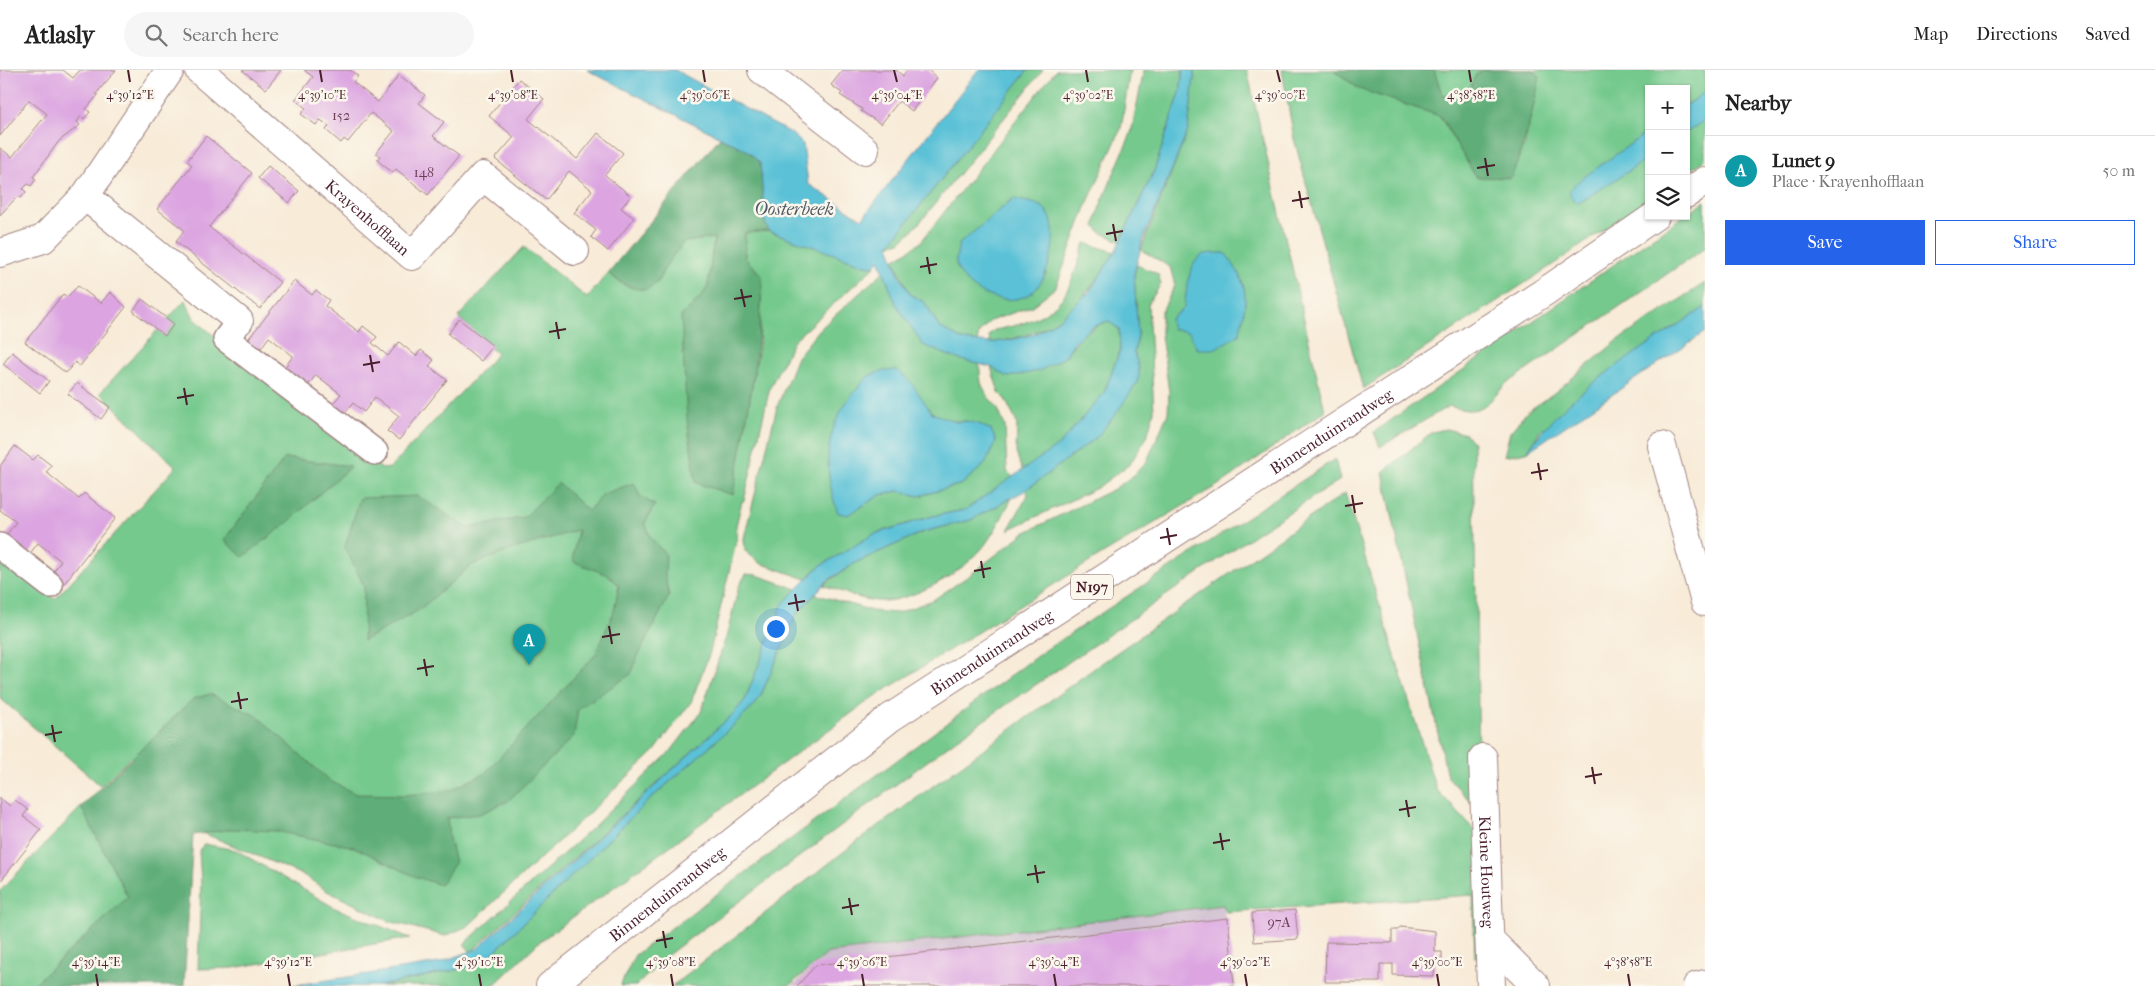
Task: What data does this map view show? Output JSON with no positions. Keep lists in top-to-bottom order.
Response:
{
  "streets": {
    "street": [
      "Krayenhofflaan",
      "Binnenduinrandweg",
      "N197",
      "Kleine Houtweg"
    ]
  },
  "water": ["Oosterbeek"],
  "house_numbers": ["152", "148", "97A"],
  "page": {
    "header": "Atlasly",
    "search": "Search here",
    "nav": ["Map", "Directions", "Saved"],
    "heading": "Nearby",
    "map_buttons": ["+", "−"],
    "list": [
      {
        "mark": "A",
        "name": "Lunet 9",
        "note": "Place · Krayenhofflaan",
        "value": "50 m"
      }
    ],
    "buttons": ["Save", "Share"],
    "pins": "A"
  },
  "coordinates": [
    "4°39'12\"E",
    "4°39'10\"E",
    "4°39'08\"E",
    "4°39'06\"E",
    "4°39'04\"E",
    "4°38'58\"E",
    "4°39'02\"E",
    "4°39'00\"E",
    "4°39'14\"E"
  ]
}
